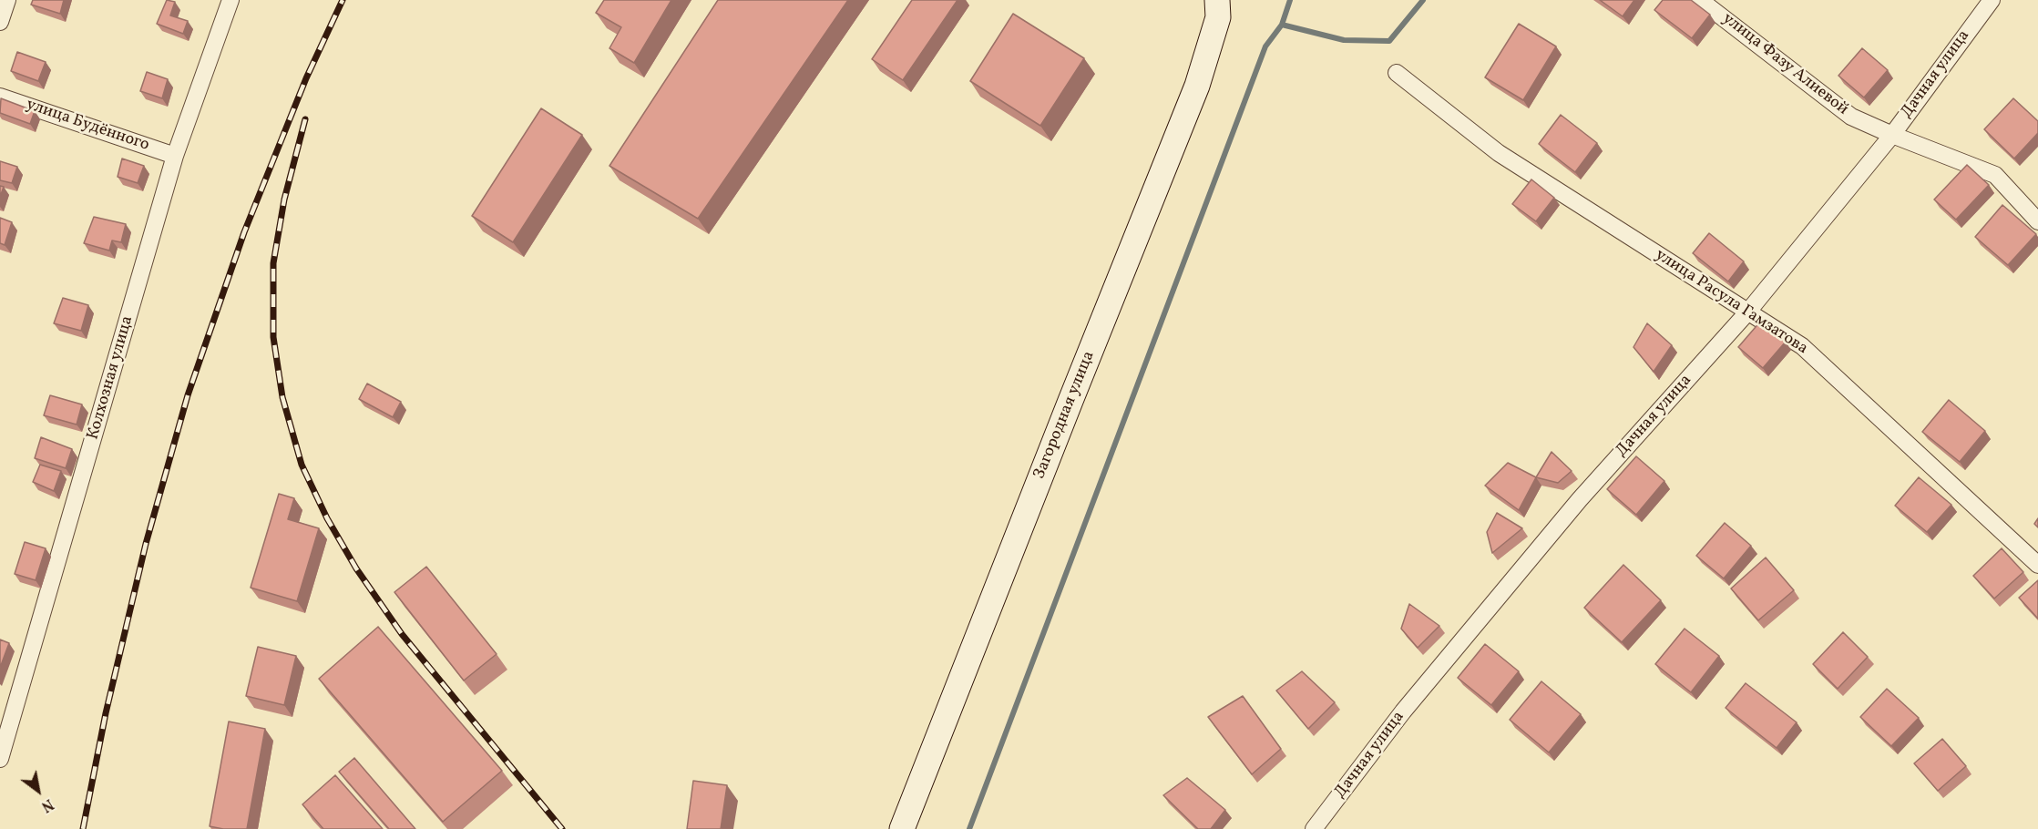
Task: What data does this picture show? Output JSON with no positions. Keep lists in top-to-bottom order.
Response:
{
  "streets": {
    "main road": ["Загородная улица"],
    "street": [
      "улица Фазу Алиевой",
      "Дачная улица",
      "улица Будённого",
      "улица Расула Гамзатова",
      "Колхозная улица"
    ]
  },
  "crossings": [
    ["улица Фазу Алиевой", "Дачная улица"],
    ["Дачная улица", "улица Расула Гамзатова"],
    ["улица Будённого", "Колхозная улица"]
  ],
  "north": "bottom right"
}
